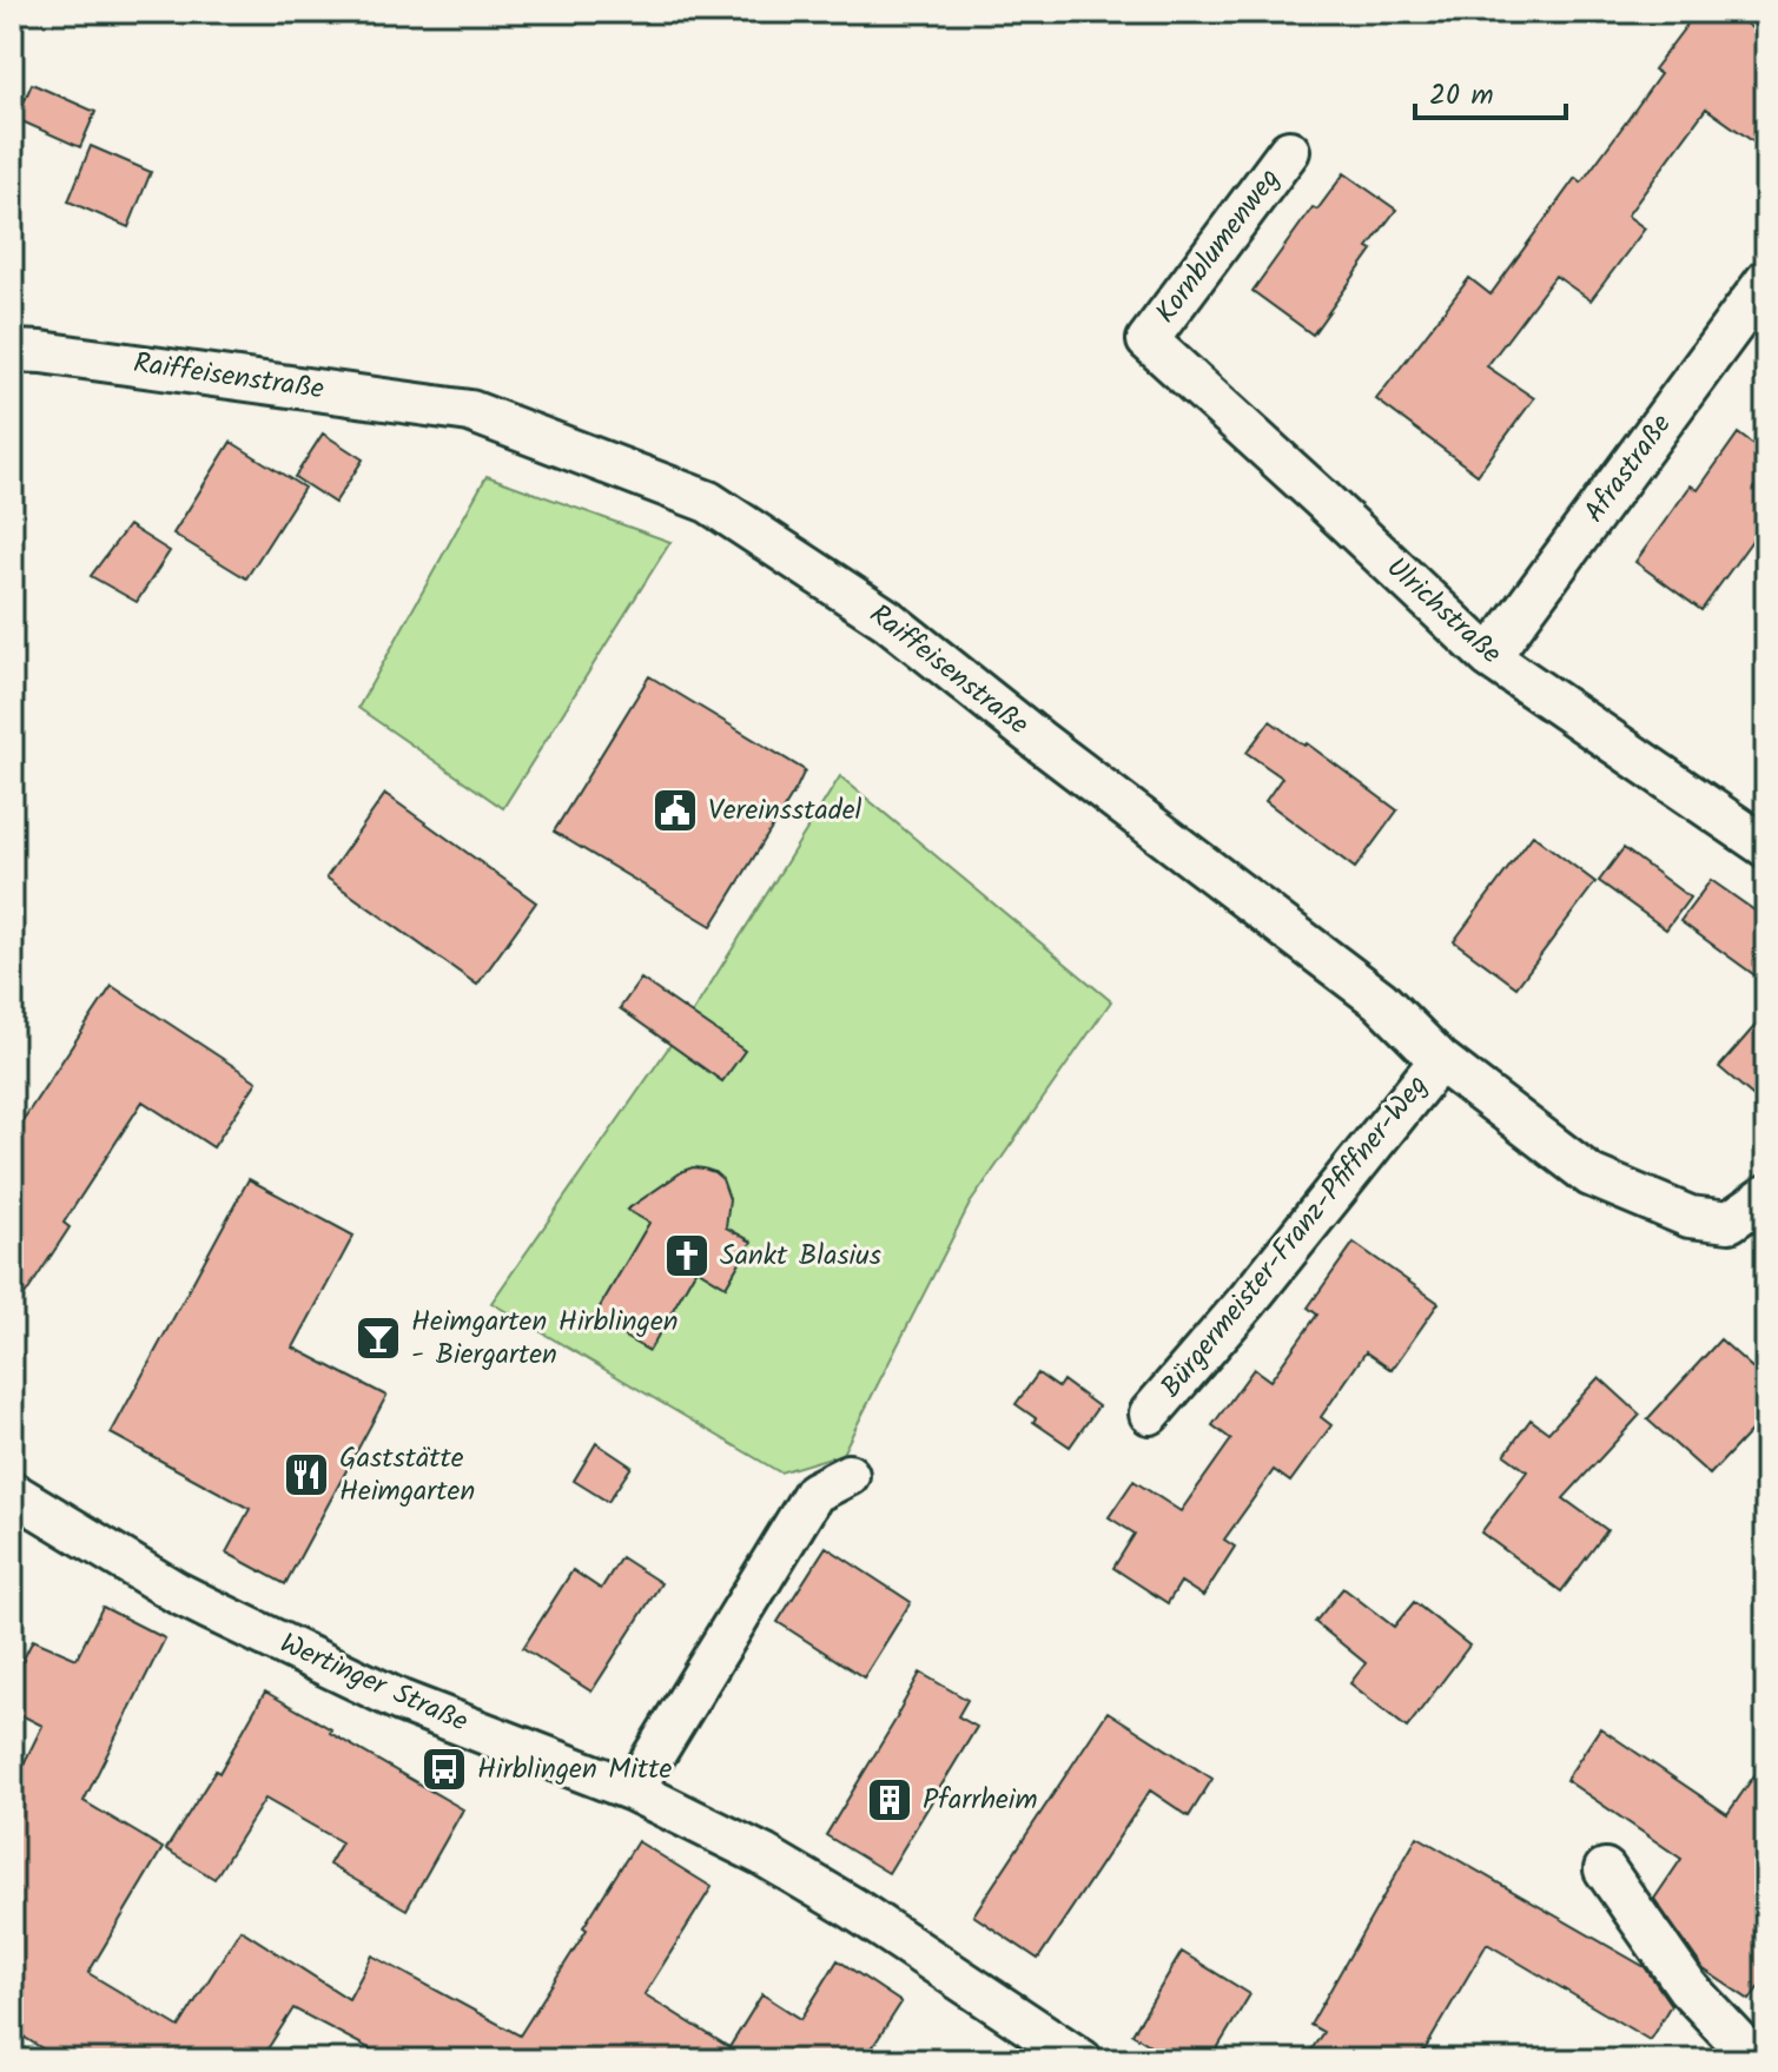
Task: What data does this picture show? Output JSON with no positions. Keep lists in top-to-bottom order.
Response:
{
  "streets": {
    "street": [
      "Kornblumenweg",
      "Raiffeisenstraße",
      "Afrastraße",
      "Ulrichstraße",
      "Bürgermeister-Franz-Pfiffner-Weg",
      "Wertinger Straße"
    ]
  },
  "crossings": [
    ["Kornblumenweg", "Ulrichstraße"],
    ["Raiffeisenstraße", "Bürgermeister-Franz-Pfiffner-Weg"],
    ["Afrastraße", "Ulrichstraße"]
  ],
  "places": {
    "public building": ["Vereinsstadel"],
    "church": ["Sankt Blasius"],
    "bar": ["Heimgarten Hirblingen - Biergarten"],
    "restaurant": ["Gaststätte Heimgarten"],
    "bus stop": ["Hirblingen Mitte"],
    "building": ["Pfarrheim"]
  },
  "scale_bar": "20 m"
}
